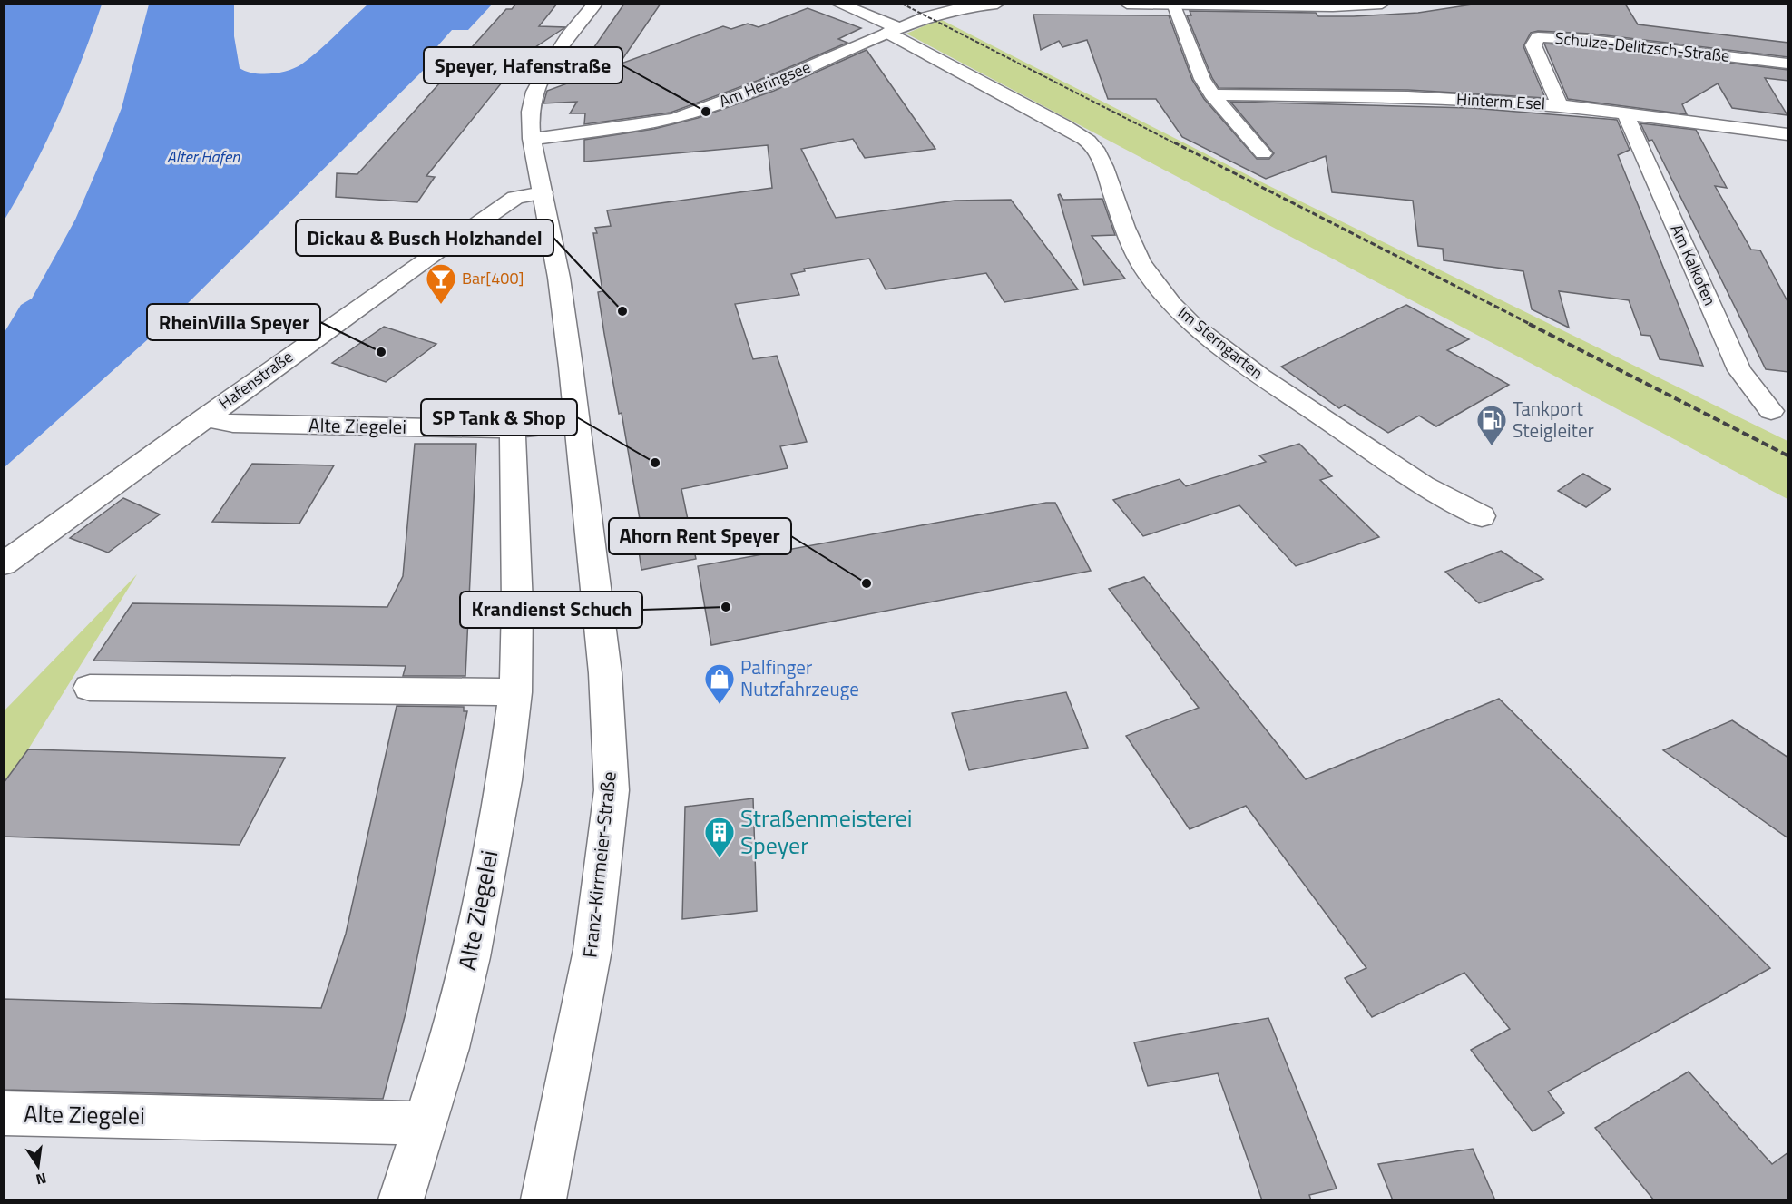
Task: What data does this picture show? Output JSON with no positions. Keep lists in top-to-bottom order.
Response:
{
  "streets": {
    "street": [
      "Schulze-Delitzsch-Straße",
      "Am Heringsee",
      "Hinterm Esel",
      "Am Kalkofen",
      "Im Sterngarten",
      "Hafenstraße",
      "Alte Ziegelei",
      "Franz-Kirrmeier-Straße"
    ]
  },
  "crossings": [
    ["Schulze-Delitzsch-Straße", "Hinterm Esel"],
    ["Am Heringsee", "Im Sterngarten"],
    ["Am Heringsee", "Franz-Kirrmeier-Straße"],
    ["Hinterm Esel", "Am Kalkofen"],
    ["Hafenstraße", "Alte Ziegelei"],
    ["Hafenstraße", "Franz-Kirrmeier-Straße"],
    ["Alte Ziegelei", "Franz-Kirrmeier-Straße"]
  ],
  "water": ["Alter Hafen"],
  "places": {
    "other": [
      "Speyer, Hafenstraße",
      "Dickau & Busch Holzhandel",
      "RheinVilla Speyer",
      "SP Tank & Shop",
      "Ahorn Rent Speyer",
      "Krandienst Schuch"
    ],
    "bar": ["Bar[400]"],
    "fuel station": ["Tankport Steigleiter"],
    "shop": ["Palfinger Nutzfahrzeuge"],
    "building": ["Straßenmeisterei Speyer"]
  },
  "north": "bottom"
}
